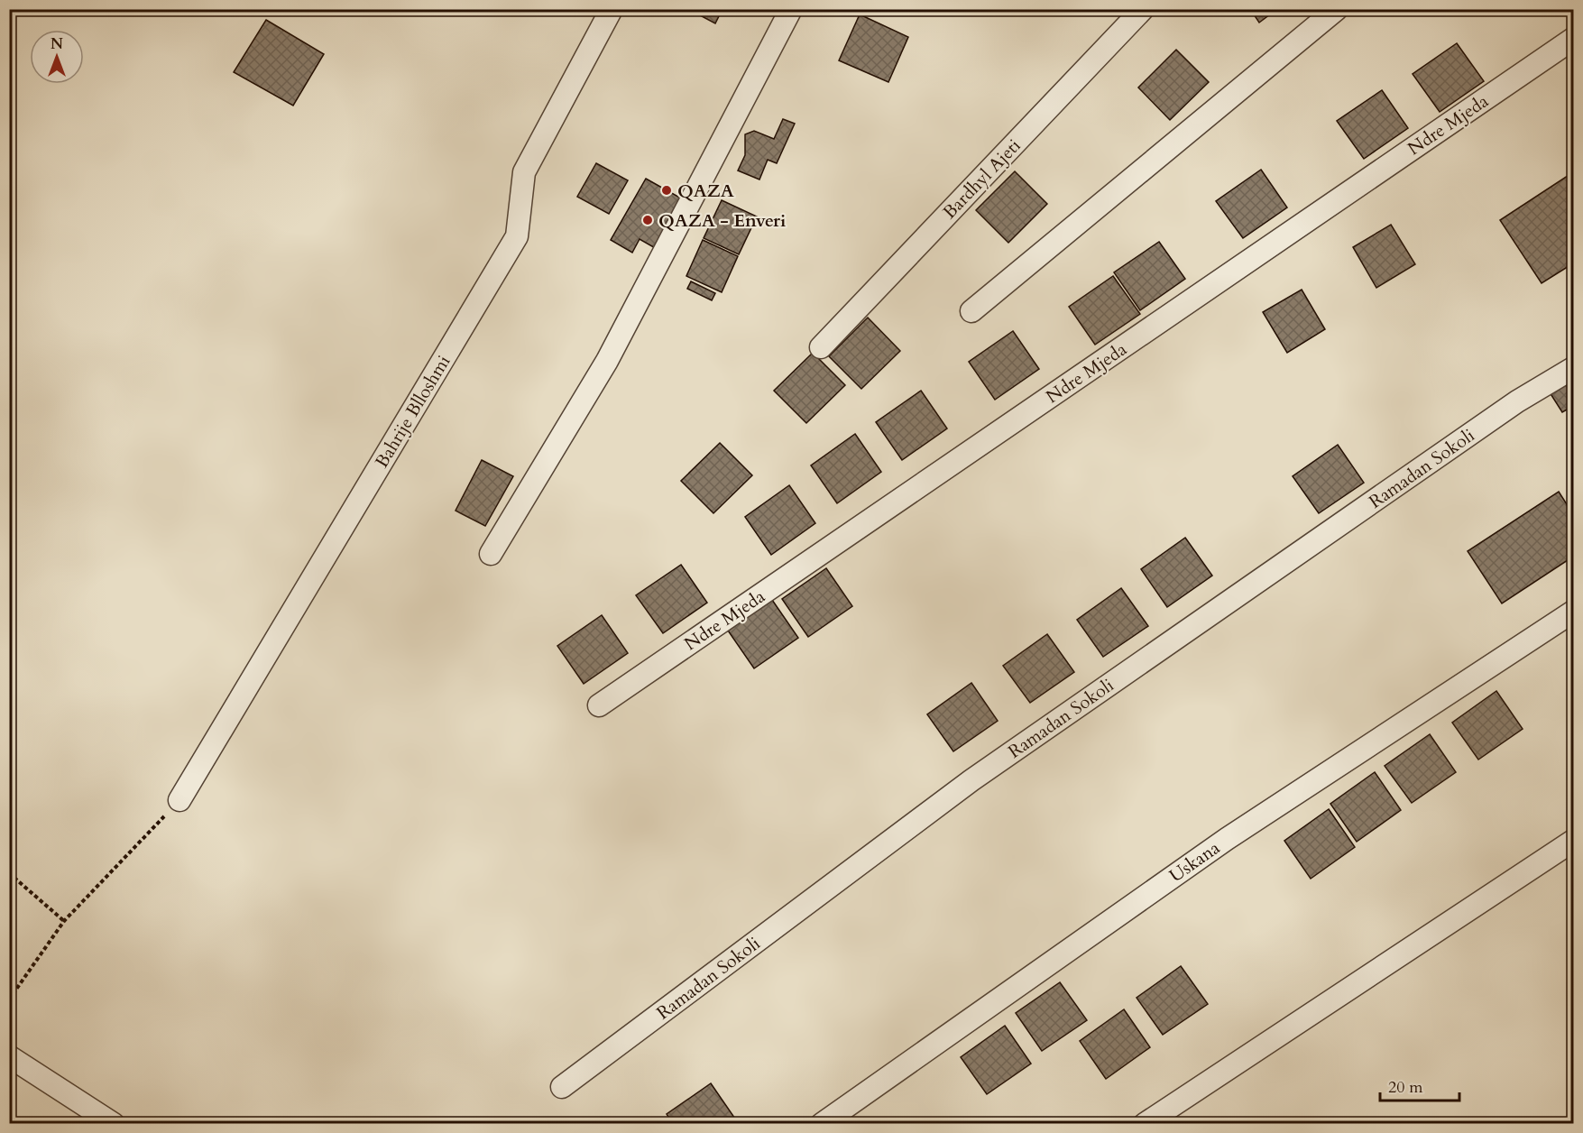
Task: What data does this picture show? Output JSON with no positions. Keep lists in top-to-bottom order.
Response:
{
  "streets": {
    "street": [
      "Ndre Mjeda",
      "Bardhyl Ajeti",
      "Bahrije Blloshmi",
      "Ramadan Sokoli",
      "Uskana"
    ]
  },
  "places": ["QAZA", "QAZA - Enveri"],
  "scale_bar": "20 m",
  "north": "top"
}
